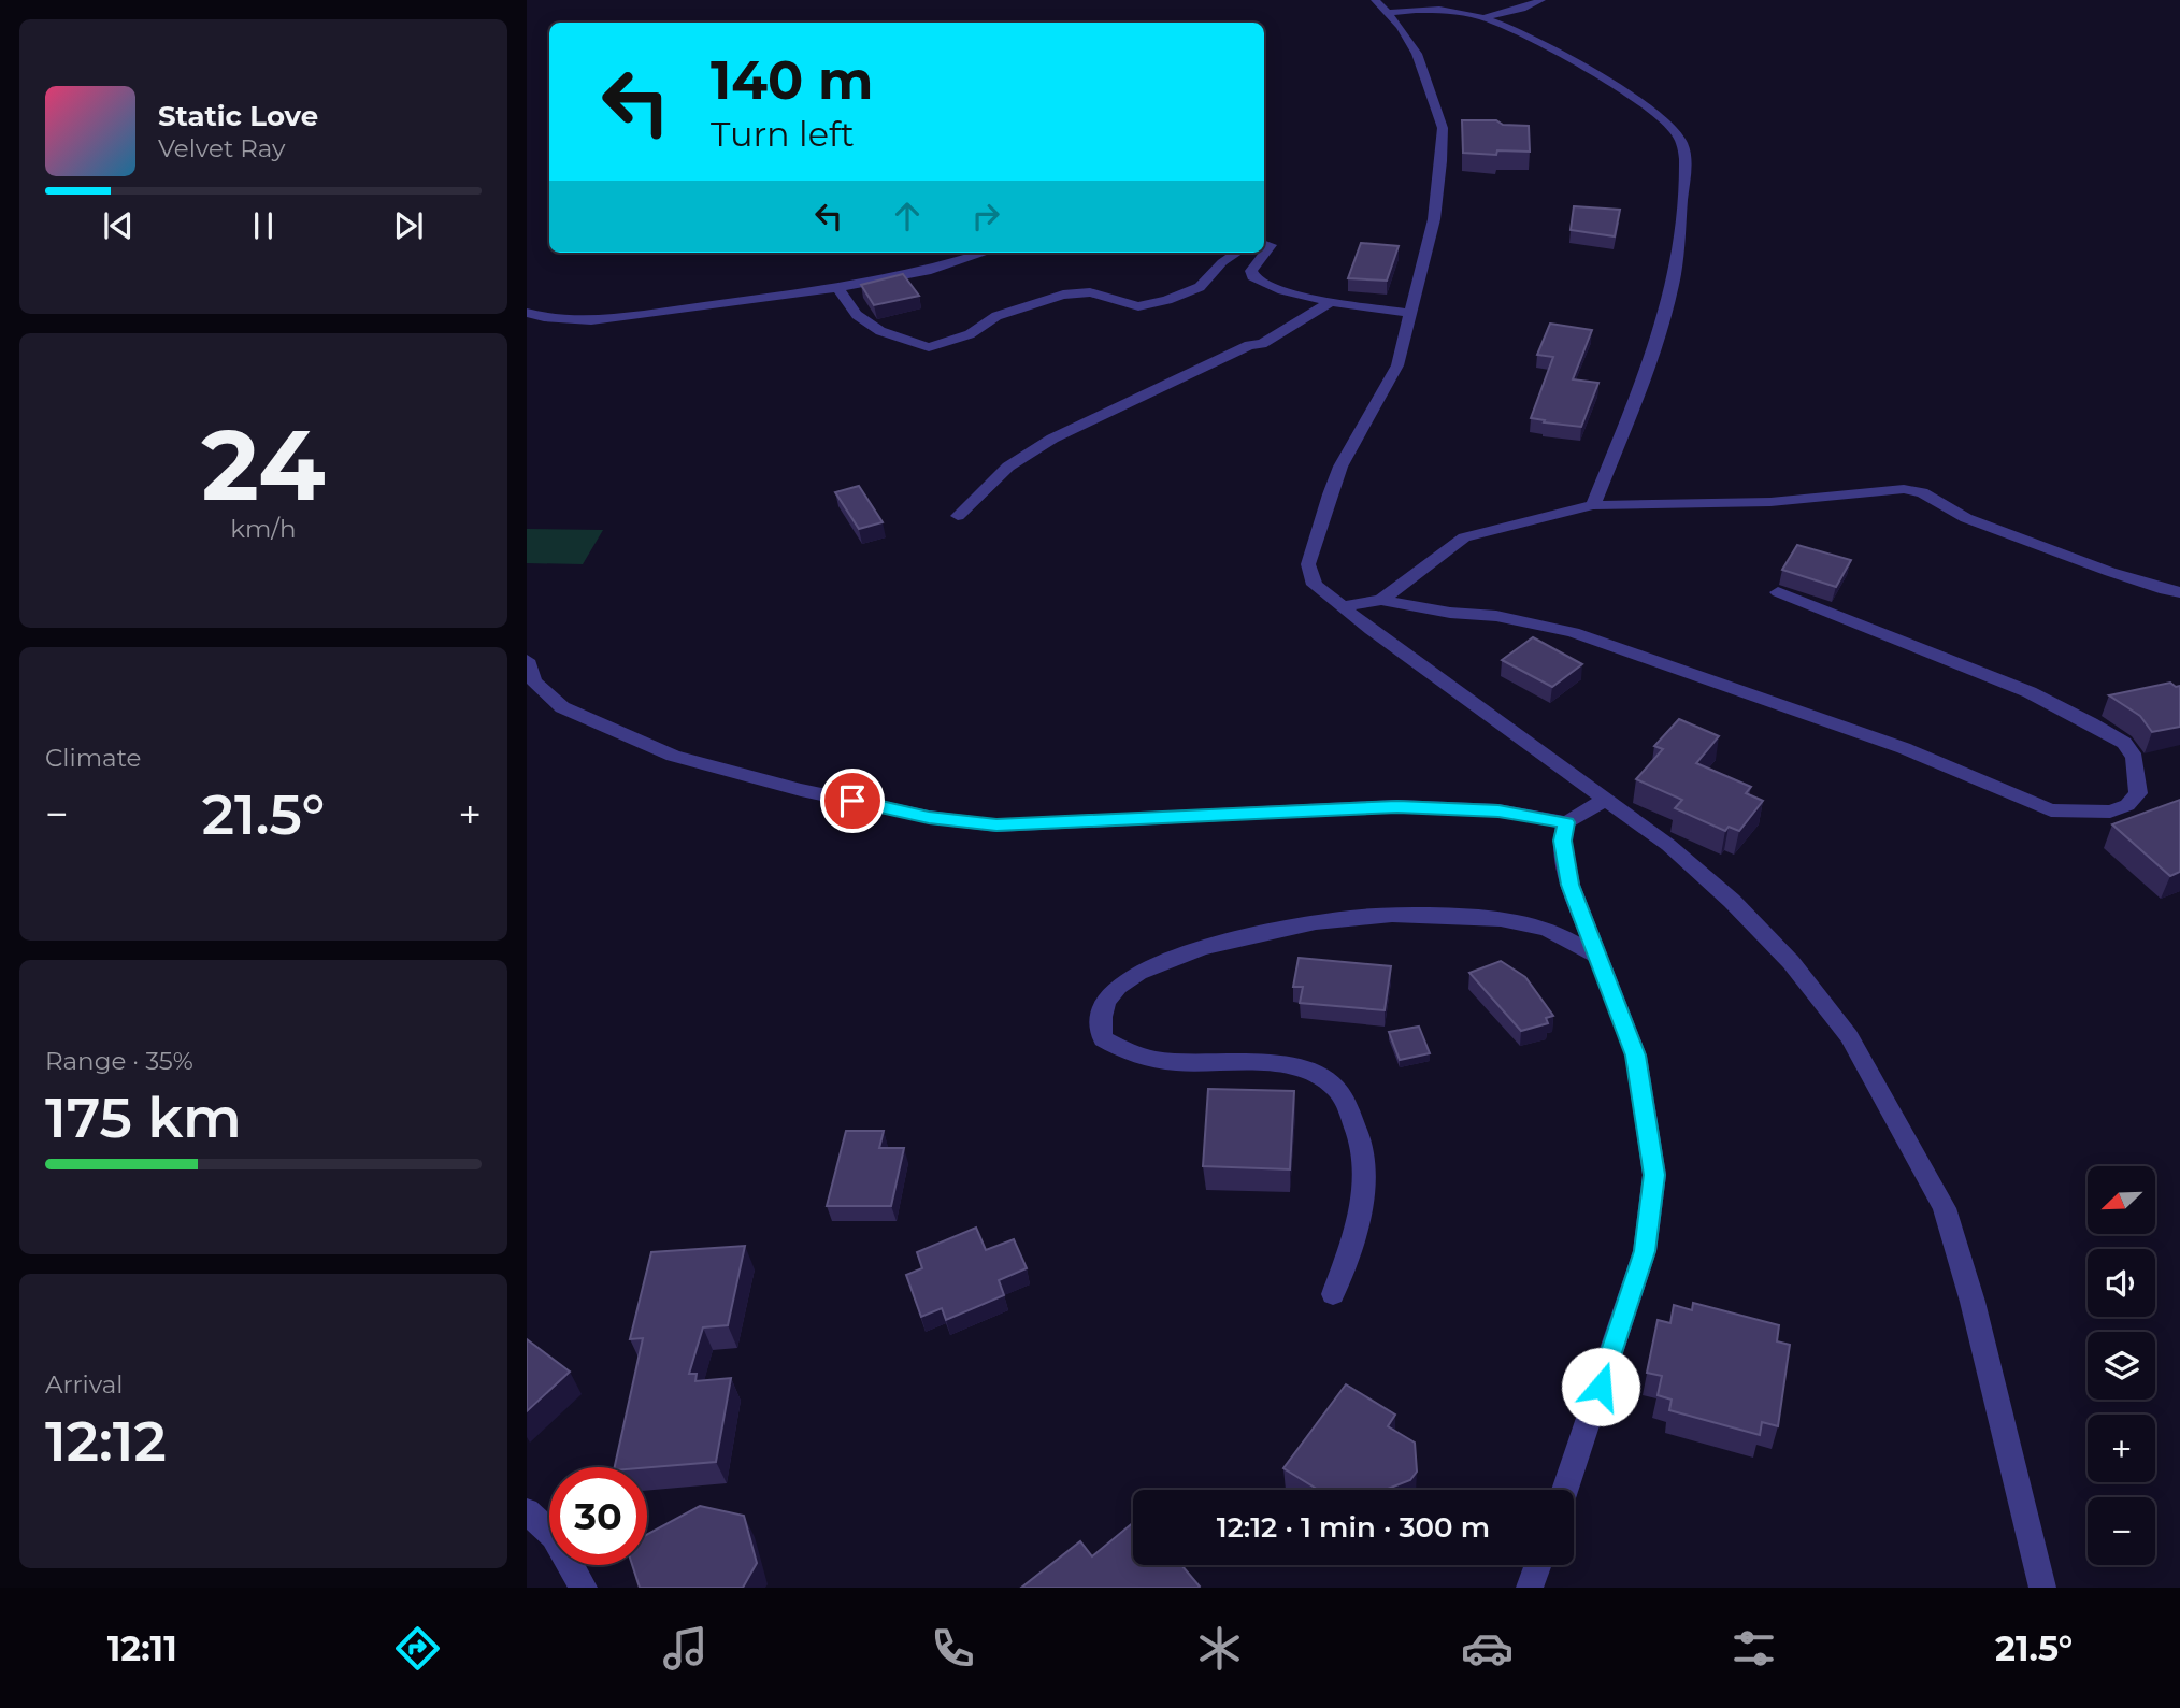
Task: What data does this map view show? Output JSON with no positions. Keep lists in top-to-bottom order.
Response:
{
  "north": "bottom left",
  "page": {
    "turn": ["140 m", "Turn left"],
    "song": ["Static Love", "Velvet Ray"],
    "tile": [
      ["24", "km/h"],
      "Climate",
      ["Range · 35%", "175 km"],
      ["Arrival", "12:12"]
    ],
    "heat": ["−", "21.5°", "+"],
    "map_buttons": ["+", "−"],
    "limit": "30",
    "trip": "12:12 · 1 min · 300 m",
    "tabs": ["12:11", "21.5°"]
  }
}
